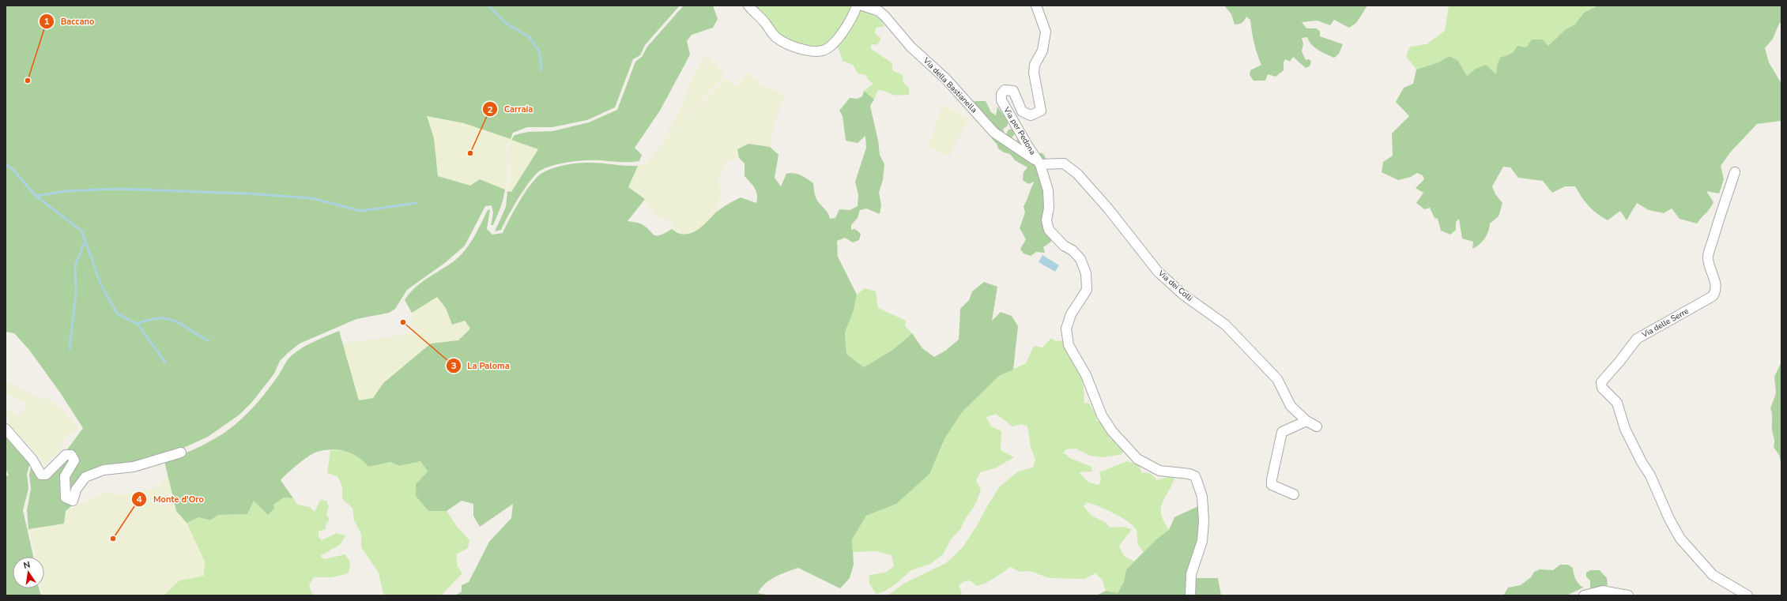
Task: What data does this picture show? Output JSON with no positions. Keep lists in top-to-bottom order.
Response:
{
  "streets": {
    "street": [
      "Via della Bastianella",
      "Via per Pedona",
      "Via dei Colli",
      "Via delle Serre"
    ]
  },
  "crossings": [
    ["Via della Bastianella", "Via per Pedona"],
    ["Via della Bastianella", "Via dei Colli"],
    ["Via per Pedona", "Via dei Colli"]
  ],
  "places": [
    "Baccano",
    "Carraia",
    "La Paloma",
    "Monte d'Oro"
  ],
  "north": "top"
}
